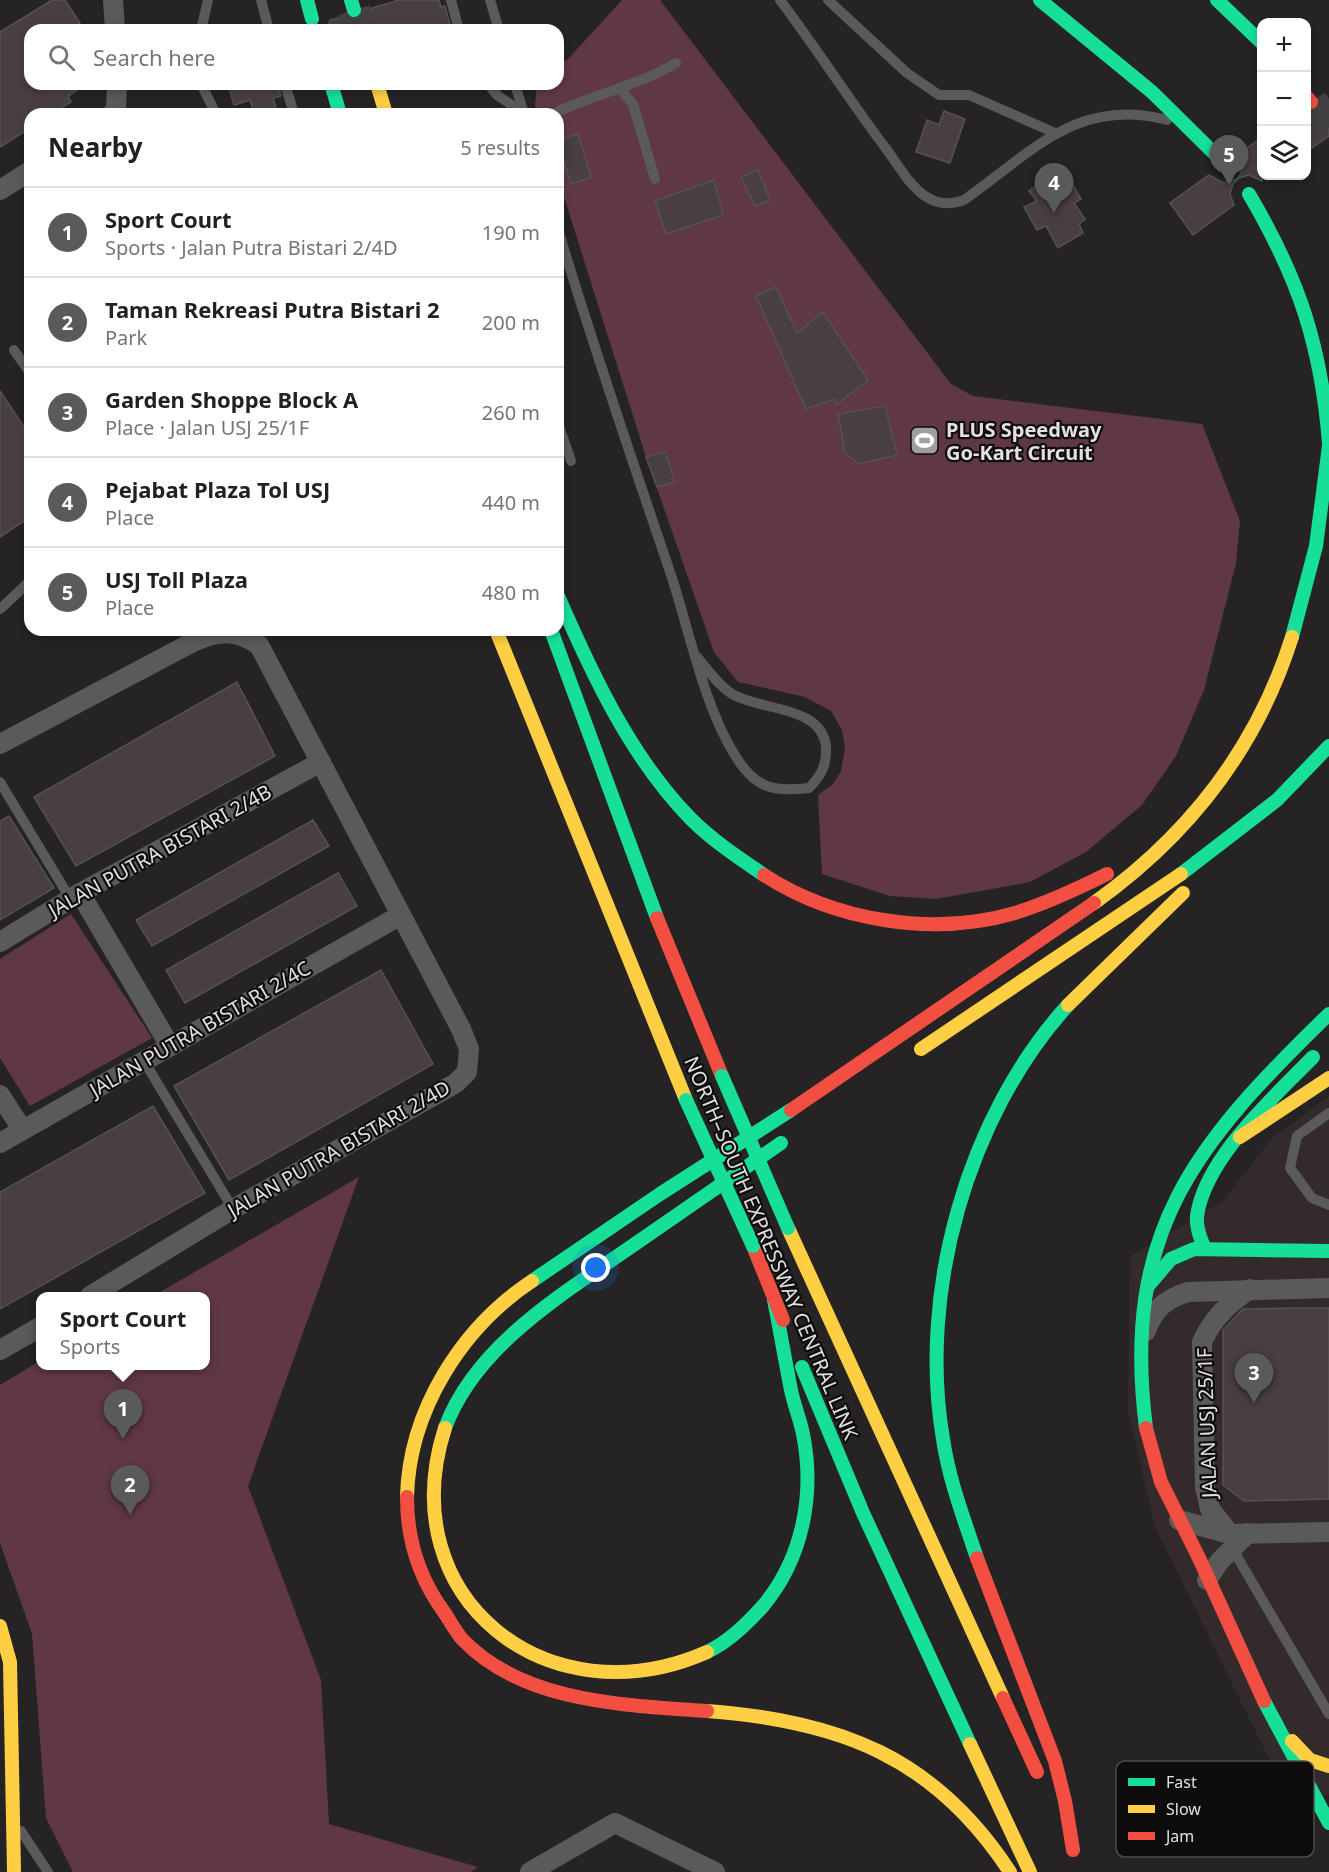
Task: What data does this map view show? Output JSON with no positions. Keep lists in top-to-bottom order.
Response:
{
  "streets": {
    "main road": ["NORTH–SOUTH EXPRESSWAY CENTRAL LINK"],
    "street": [
      "JALAN PUTRA BISTARI 2/4B",
      "JALAN PUTRA BISTARI 2/4C",
      "JALAN PUTRA BISTARI 2/4D",
      "JALAN USJ 25/1F"
    ]
  },
  "crossings": [
    ["JALAN PUTRA BISTARI 2/4C", "JALAN PUTRA BISTARI 2/4D"]
  ],
  "places": {
    "sports": ["PLUS Speedway Go-Kart Circuit"]
  },
  "legend": ["Fast", "Slow", "Jam"],
  "page": {
    "map_buttons": ["+", "−"],
    "search": "Search here",
    "heading": ["Nearby", "5 results"],
    "pins": [
      "5",
      "4",
      "3",
      "1",
      "2"
    ],
    "list": [
      {
        "mark": "1",
        "name": "Sport Court",
        "note": "Sports · Jalan Putra Bistari 2/4D",
        "value": "190 m"
      },
      {
        "mark": "2",
        "name": "Taman Rekreasi Putra Bistari 2",
        "note": "Park",
        "value": "200 m"
      },
      {
        "mark": "3",
        "name": "Garden Shoppe Block A",
        "note": "Place · Jalan USJ 25/1F",
        "value": "260 m"
      },
      {
        "mark": "4",
        "name": "Pejabat Plaza Tol USJ",
        "note": "Place",
        "value": "440 m"
      },
      {
        "mark": "5",
        "name": "USJ Toll Plaza",
        "note": "Place",
        "value": "480 m"
      }
    ],
    "popup": ["Sport Court", "Sports"]
  }
}
